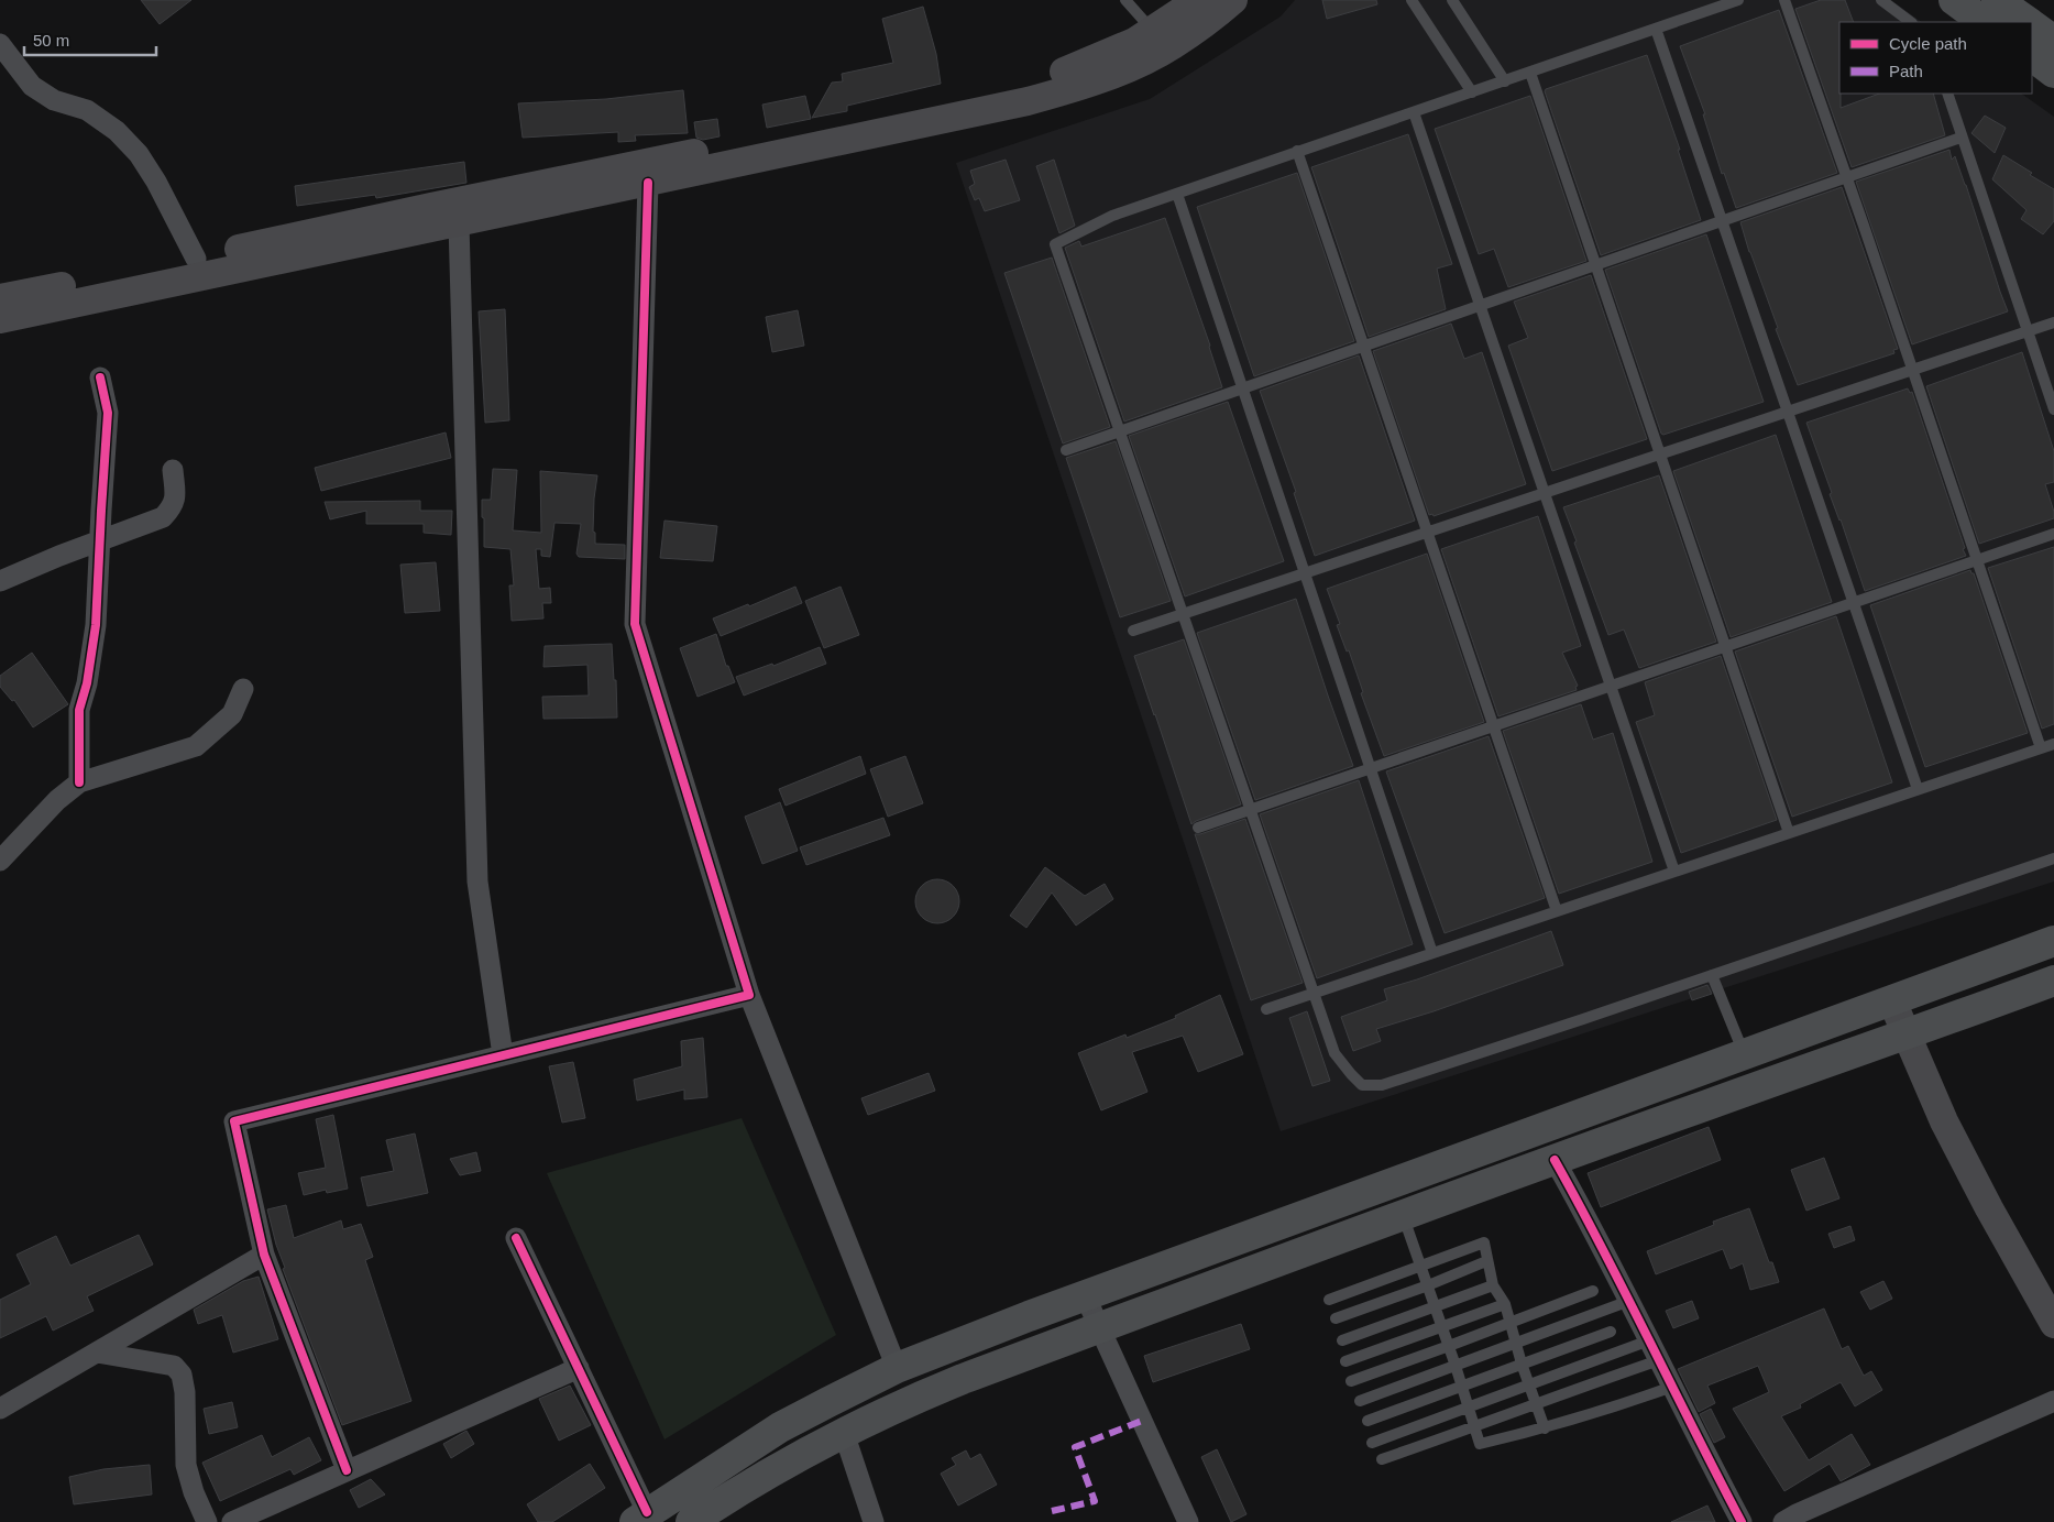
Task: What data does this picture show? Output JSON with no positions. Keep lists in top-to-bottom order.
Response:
{
  "legend": ["Cycle path", "Path"],
  "scale_bar": "50 m"
}
